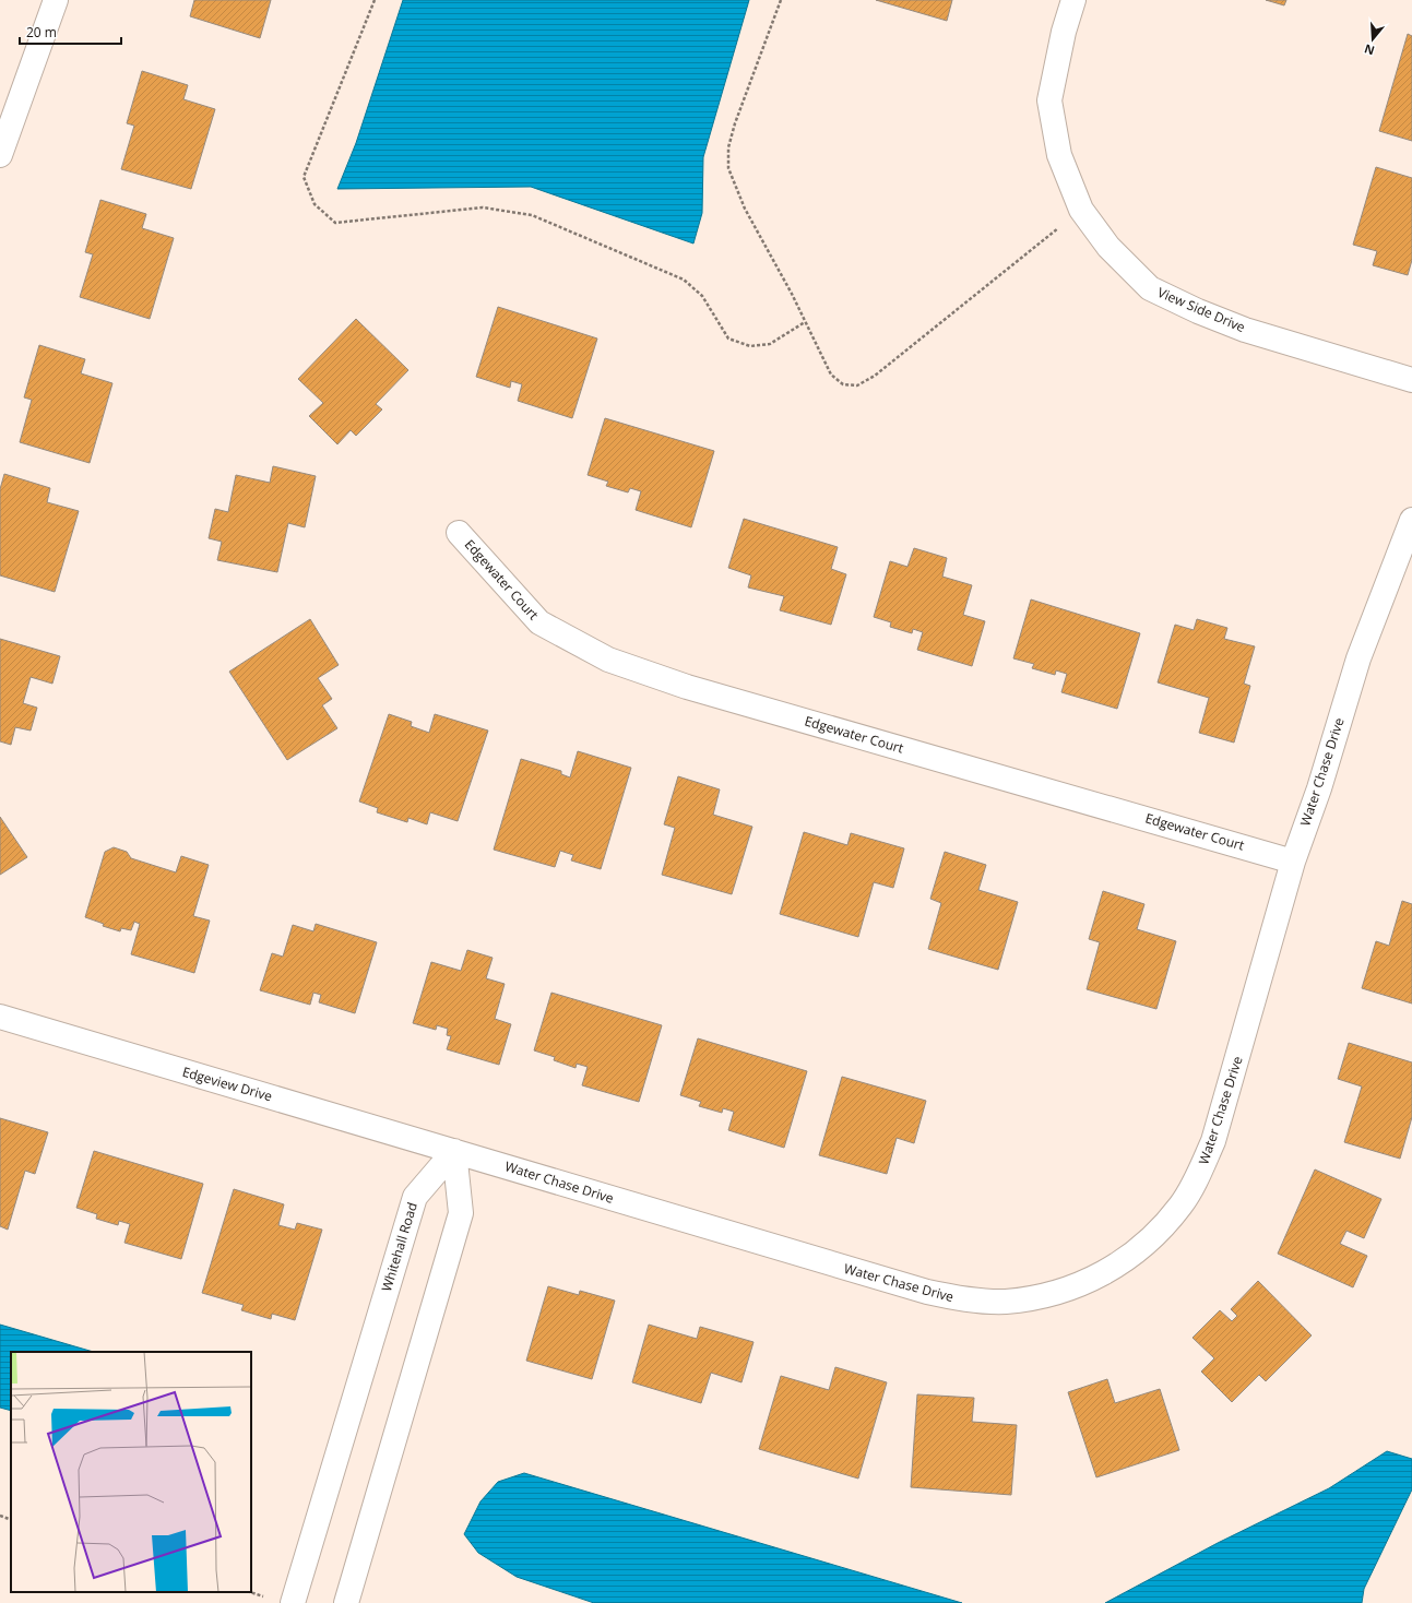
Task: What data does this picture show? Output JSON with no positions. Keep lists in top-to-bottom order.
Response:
{
  "streets": {
    "street": [
      "View Side Drive",
      "Edgewater Court",
      "Water Chase Drive",
      "Edgeview Drive",
      "Whitehall Road"
    ]
  },
  "crossings": [
    ["Edgewater Court", "Water Chase Drive"],
    ["Water Chase Drive", "Edgeview Drive"],
    ["Water Chase Drive", "Whitehall Road"],
    ["Edgeview Drive", "Whitehall Road"]
  ],
  "scale_bar": "20 m",
  "north": "bottom"
}
